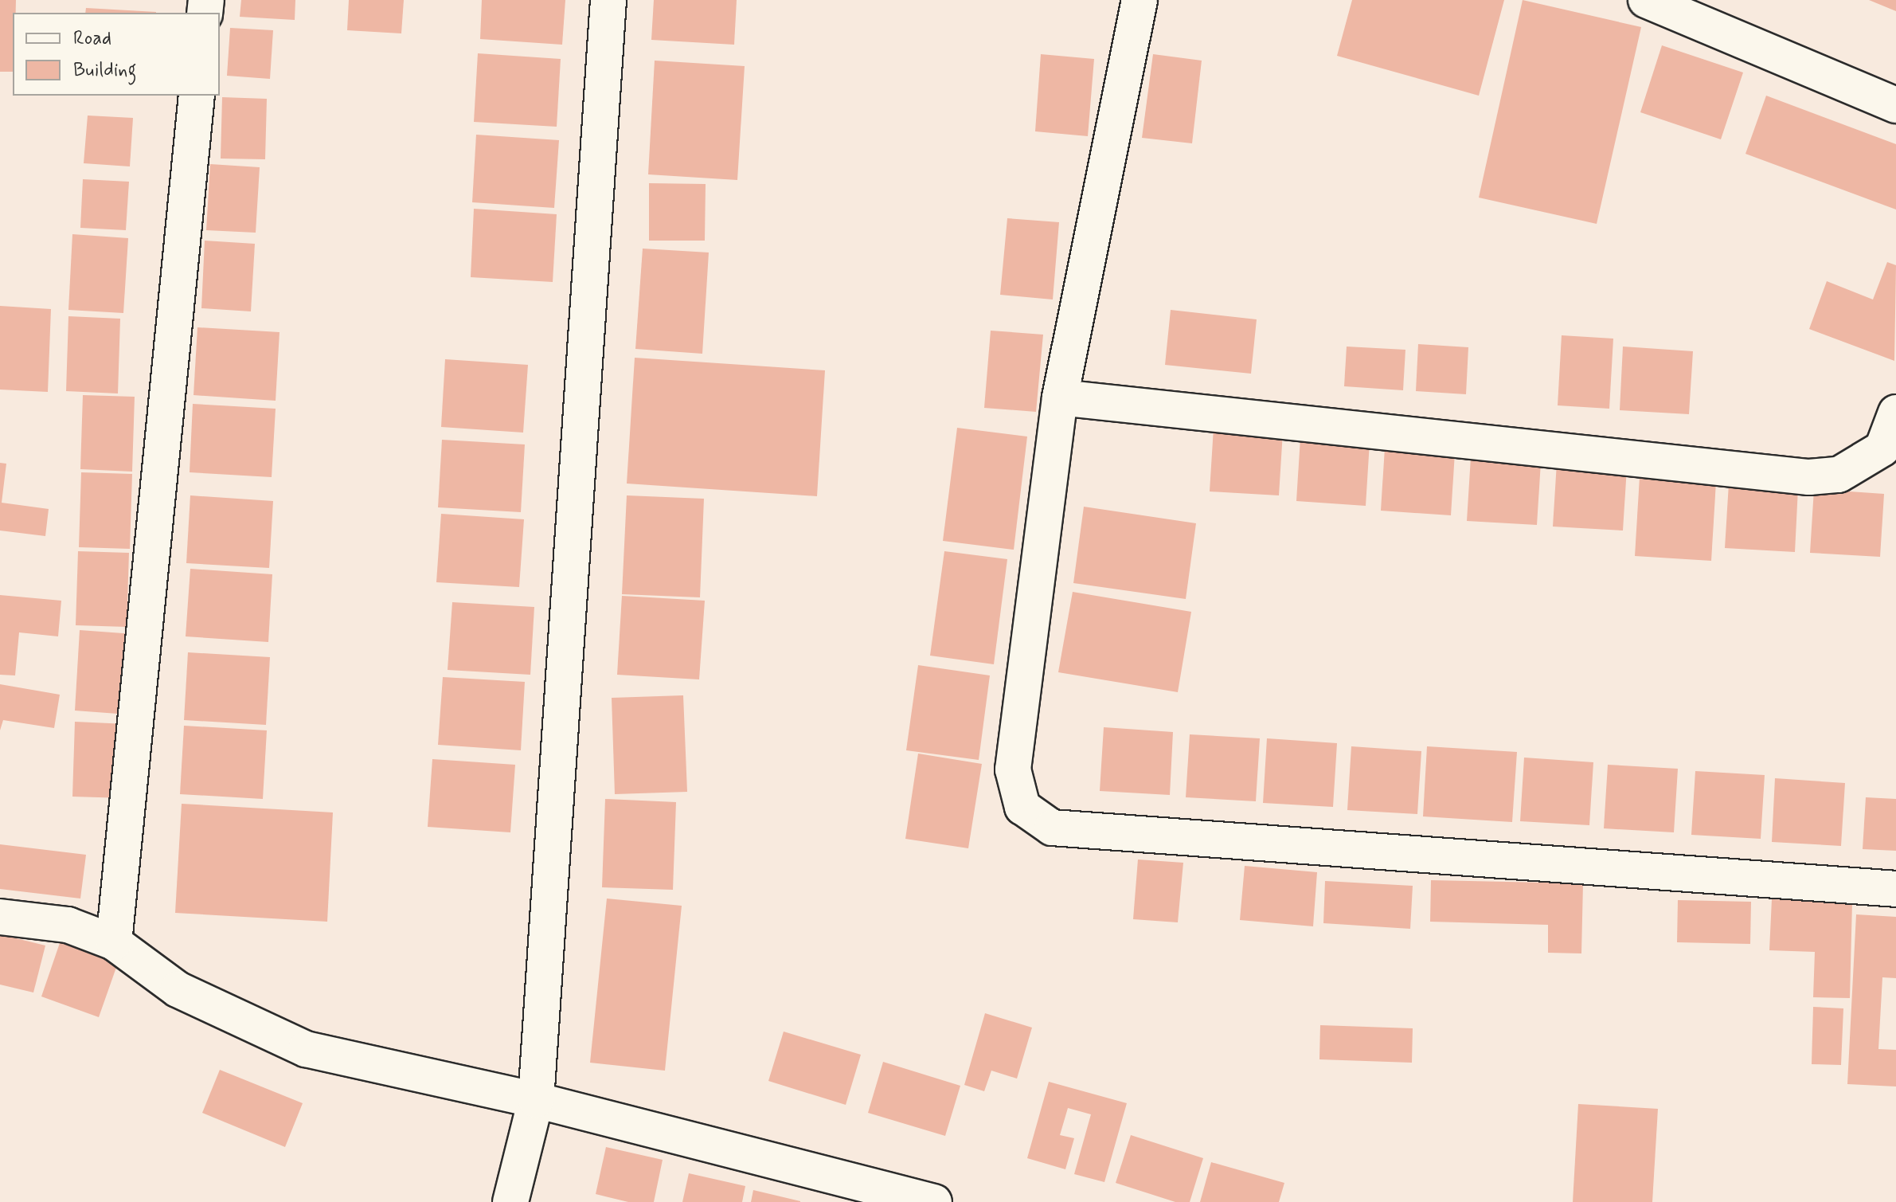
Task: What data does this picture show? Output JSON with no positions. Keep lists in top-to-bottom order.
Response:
{
  "legend": ["Road", "Building"]
}
